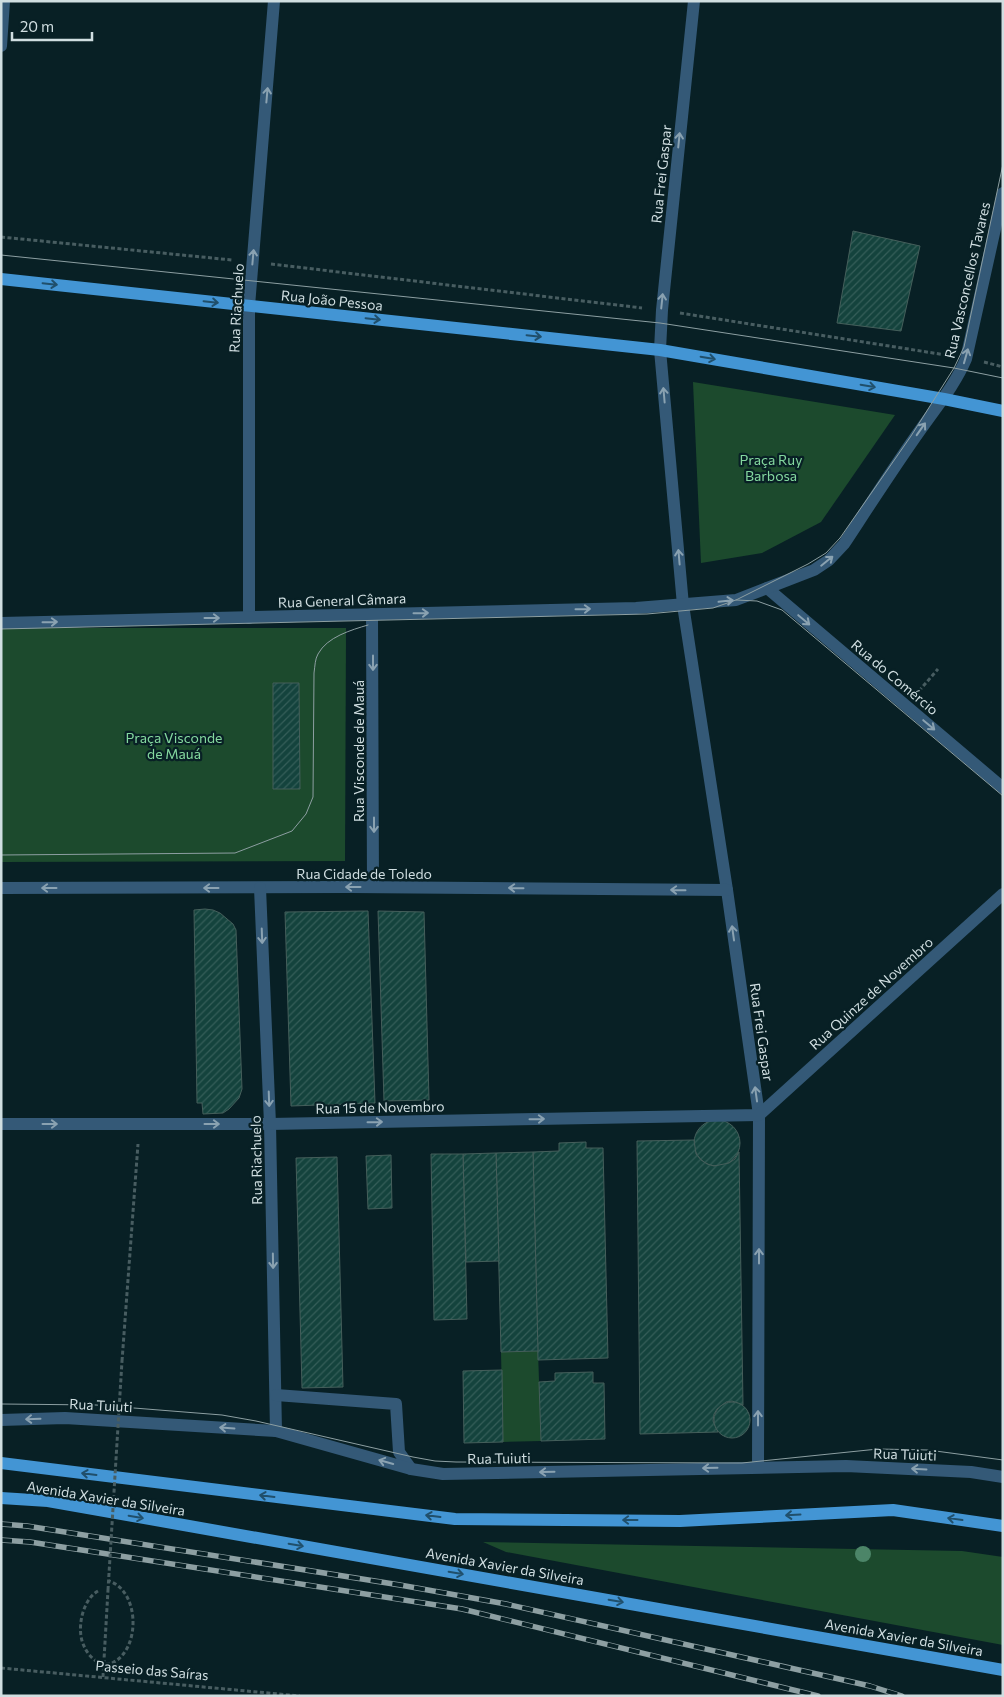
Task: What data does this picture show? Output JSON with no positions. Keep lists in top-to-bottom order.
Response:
{
  "streets": {
    "main road": ["Rua João Pessoa", "Avenida Xavier da Silveira"],
    "street": [
      "Rua Frei Gaspar",
      "Rua Vasconcellos Tavares",
      "Rua Riachuelo",
      "Rua General Câmara",
      "Rua do Comércio",
      "Rua Visconde de Mauá",
      "Rua Cidade de Toledo",
      "Rua Quinze de Novembro",
      "Rua 15 de Novembro",
      "Rua Tuiuti"
    ],
    "path": ["Passeio das Saíras"]
  },
  "crossings": [
    ["Rua Frei Gaspar", "Rua João Pessoa"],
    ["Rua Frei Gaspar", "Rua General Câmara"],
    ["Rua Frei Gaspar", "Rua Cidade de Toledo"],
    ["Rua Frei Gaspar", "Rua Quinze de Novembro"],
    ["Rua Frei Gaspar", "Rua 15 de Novembro"],
    ["Rua Frei Gaspar", "Rua Tuiuti"],
    ["Rua João Pessoa", "Rua Riachuelo"],
    ["Rua Riachuelo", "Rua General Câmara"],
    ["Rua Riachuelo", "Rua Cidade de Toledo"],
    ["Rua Riachuelo", "Rua 15 de Novembro"],
    ["Rua Riachuelo", "Rua Tuiuti"],
    ["Rua General Câmara", "Rua Visconde de Mauá"],
    ["Rua Visconde de Mauá", "Rua Cidade de Toledo"],
    ["Rua Quinze de Novembro", "Rua 15 de Novembro"]
  ],
  "one_way": [
    "Rua Frei Gaspar",
    "Rua Vasconcellos Tavares",
    "Rua João Pessoa",
    "Rua General Câmara",
    "Rua do Comércio",
    "Rua Visconde de Mauá",
    "Rua Cidade de Toledo",
    "Rua 15 de Novembro",
    "Rua Tuiuti"
  ],
  "parks": ["Praça Ruy Barbosa", "Praça Visconde de Mauá"],
  "scale_bar": "20 m"
}
